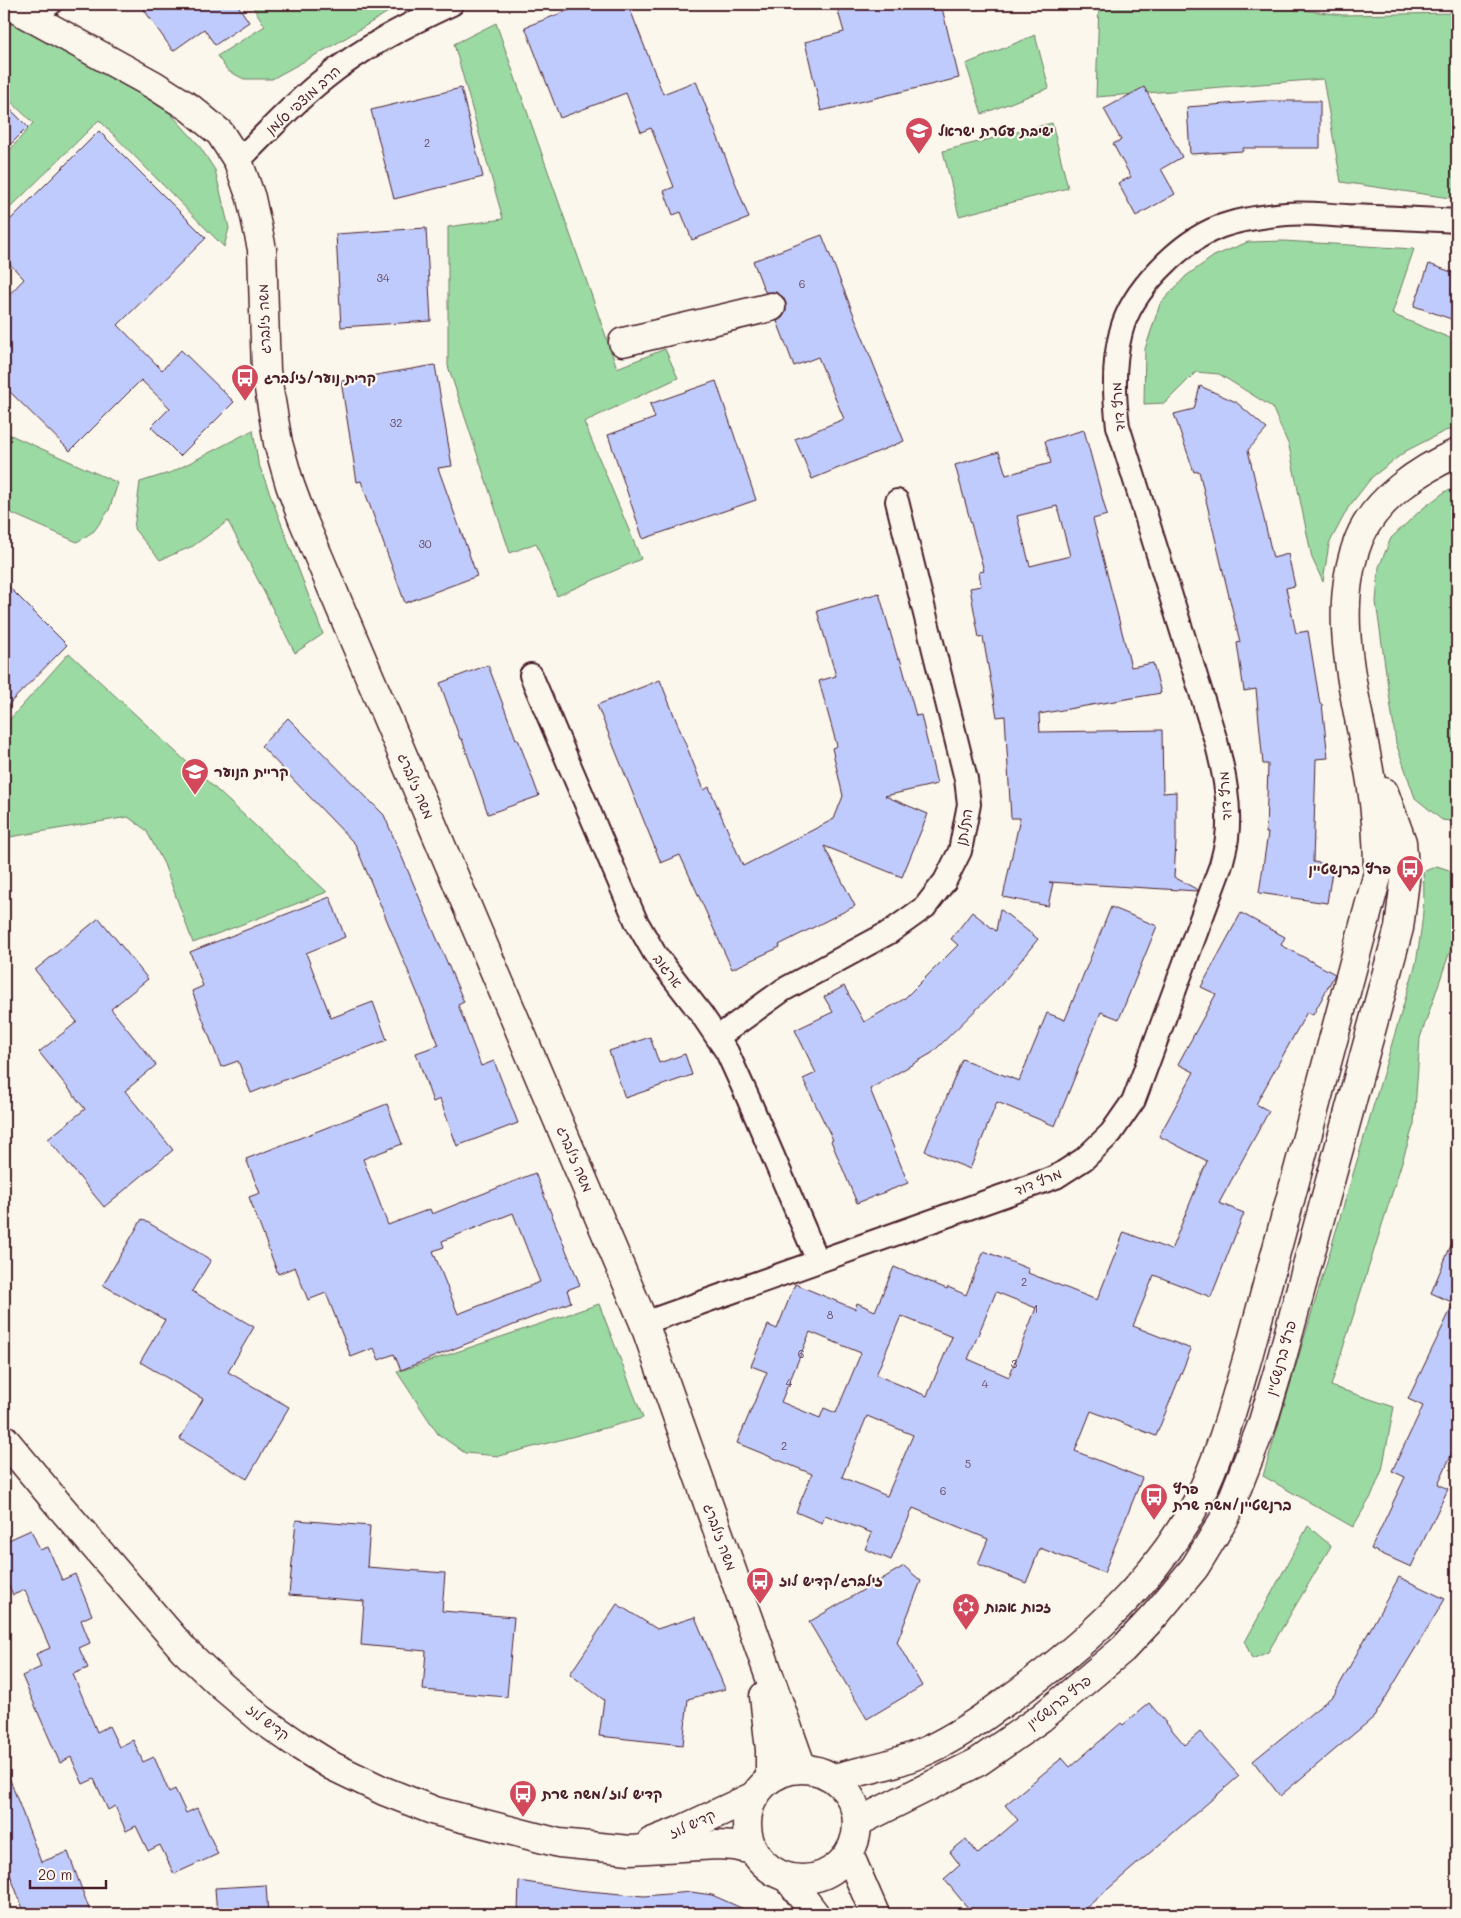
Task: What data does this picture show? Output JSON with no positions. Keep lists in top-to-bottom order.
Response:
{
  "streets": {
    "street": [
      "הרב מוצפי סלמן",
      "משה זילברג",
      "מרץ דוד",
      "התלתן",
      "ארגוב",
      "פרץ ברנשטיין",
      "קדיש לוז"
    ]
  },
  "crossings": [
    ["הרב מוצפי סלמן", "משה זילברג"],
    ["משה זילברג", "מרץ דוד"],
    ["משה זילברג", "פרץ ברנשטיין"],
    ["משה זילברג", "קדיש לוז"],
    ["מרץ דוד", "ארגוב"],
    ["התלתן", "ארגוב"],
    ["פרץ ברנשטיין", "קדיש לוז"]
  ],
  "places": {
    "school or university": ["ישיבת עטרת ישראל", "קריית הנוער"],
    "bus stop": [
      "קרית נוער/זילברג",
      "פרץ ברנשטיין",
      "פרץ ברנשטיין/משה שרת",
      "זילברג/קדיש לוז",
      "קדיש לוז/משה שרת"
    ],
    "synagogue": ["זכות אבות"]
  },
  "house_numbers": [
    "2",
    "34",
    "6",
    "32",
    "30",
    "2",
    "1",
    "8",
    "6",
    "3",
    "4",
    "4",
    "2",
    "5",
    "6"
  ],
  "scale_bar": "20 m"
}
